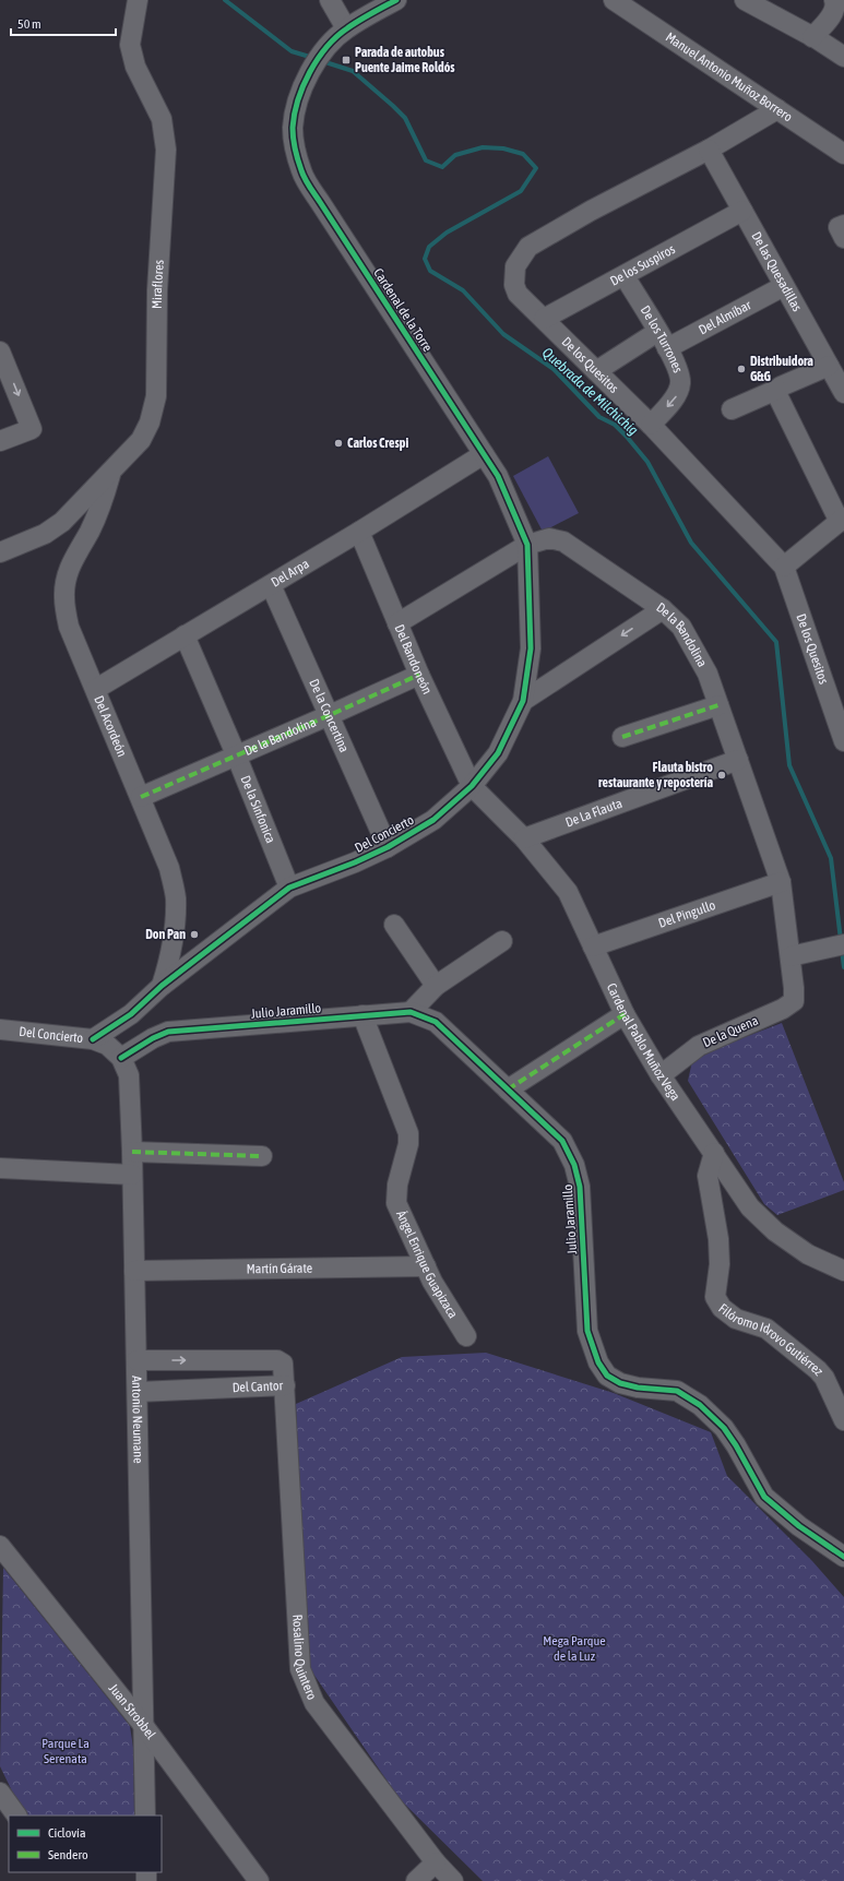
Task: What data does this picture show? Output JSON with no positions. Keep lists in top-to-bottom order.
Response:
{
  "streets": {
    "street": [
      "Manuel Antonio Muñoz Borrero",
      "De los Suspiros",
      "De las Quesadillas",
      "Miraflores",
      "Cardenal de la Torre",
      "Del Almíbar",
      "De los Turrones",
      "De los Quesitos",
      "Del Arpa",
      "De la Bandolina",
      "Del Bandoneón",
      "De la Concertina",
      "Del Acordeón",
      "De la Sinfonica",
      "De La Flauta",
      "Del Concierto",
      "Del Pingullo",
      "Julio Jaramillo",
      "De la Quena",
      "Cardenal Pablo Muñoz Vega",
      "Ángel Enrique Guapizaca",
      "Martín Gárate",
      "Filóromo Idrovo Gutiérrez",
      "Del Cantor",
      "Antonio Neumane",
      "Rosalino Quintero",
      "Juan Strobbel"
    ]
  },
  "crossings": [
    ["Manuel Antonio Muñoz Borrero", "De los Quesitos"],
    ["De los Suspiros", "De las Quesadillas"],
    ["De los Suspiros", "De los Turrones"],
    ["De los Suspiros", "De los Quesitos"],
    ["De las Quesadillas", "Del Almíbar"],
    ["De las Quesadillas", "De los Quesitos"],
    ["Miraflores", "Del Acordeón"],
    ["Cardenal de la Torre", "Del Arpa"],
    ["Cardenal de la Torre", "De la Bandolina"],
    ["Cardenal de la Torre", "Del Concierto"],
    ["Del Almíbar", "De los Turrones"],
    ["Del Almíbar", "De los Quesitos"],
    ["De los Turrones", "De los Quesitos"],
    ["Del Arpa", "Del Bandoneón"],
    ["Del Arpa", "De la Concertina"],
    ["Del Arpa", "Del Acordeón"],
    ["Del Arpa", "De la Sinfonica"],
    ["De la Bandolina", "Del Bandoneón"],
    ["De la Bandolina", "De la Concertina"],
    ["De la Bandolina", "Del Acordeón"],
    ["De la Bandolina", "De la Sinfonica"],
    ["De la Bandolina", "De La Flauta"],
    ["De la Bandolina", "Del Concierto"],
    ["De la Bandolina", "Del Pingullo"],
    ["De la Bandolina", "De la Quena"],
    ["Del Bandoneón", "Del Concierto"],
    ["Del Bandoneón", "Cardenal Pablo Muñoz Vega"],
    ["De la Concertina", "Del Concierto"],
    ["Del Acordeón", "Del Concierto"],
    ["De la Sinfonica", "Del Concierto"],
    ["De La Flauta", "Cardenal Pablo Muñoz Vega"],
    ["Del Concierto", "Cardenal Pablo Muñoz Vega"],
    ["Del Concierto", "Antonio Neumane"],
    ["Del Pingullo", "Cardenal Pablo Muñoz Vega"],
    ["Julio Jaramillo", "Ángel Enrique Guapizaca"],
    ["Julio Jaramillo", "Antonio Neumane"],
    ["De la Quena", "Cardenal Pablo Muñoz Vega"],
    ["Cardenal Pablo Muñoz Vega", "Filóromo Idrovo Gutiérrez"],
    ["Ángel Enrique Guapizaca", "Martín Gárate"],
    ["Martín Gárate", "Antonio Neumane"],
    ["Del Cantor", "Antonio Neumane"],
    ["Del Cantor", "Rosalino Quintero"],
    ["Antonio Neumane", "Juan Strobbel"]
  ],
  "one_way": ["De los Turrones"],
  "water": ["Quebrada de Milchichig"],
  "parks": ["Mega Parque de la Luz", "Parque La Serenata"],
  "places": {
    "transit": ["Parada de autobus Puente Jaime Roldós"],
    "other": [
      "Distribuidora G&G",
      "Carlos Crespi",
      "Flauta bistro restaurante y repostería",
      "Don Pan"
    ]
  },
  "legend": ["Ciclovía", "Sendero"],
  "scale_bar": "50 m"
}
